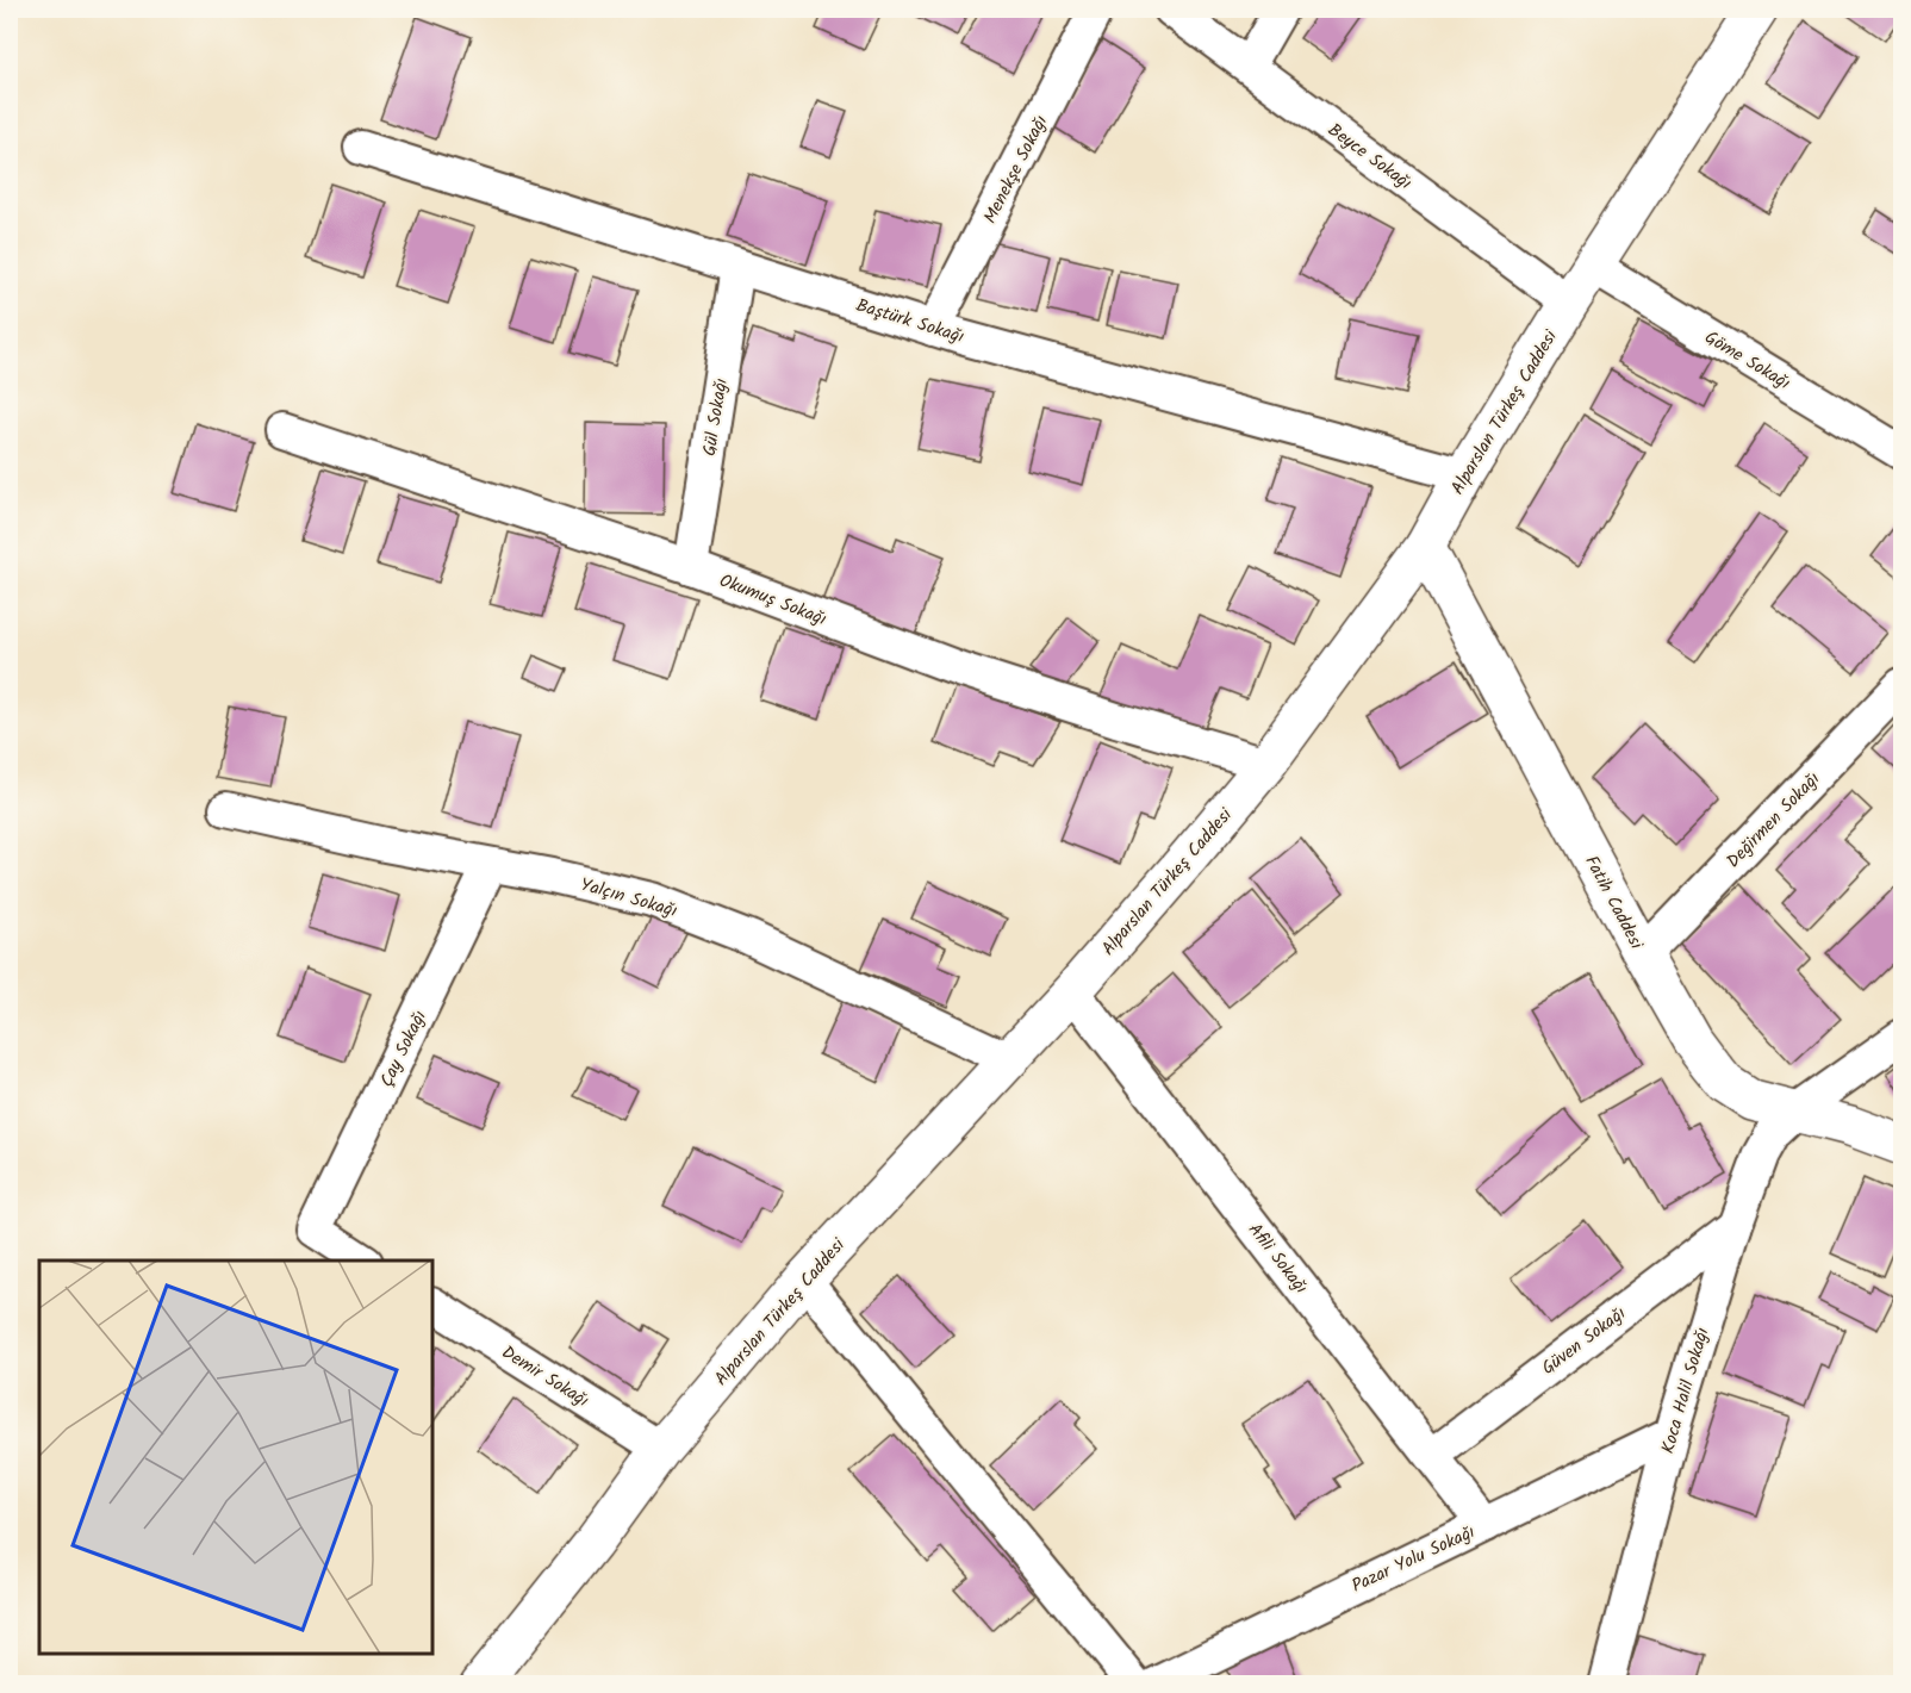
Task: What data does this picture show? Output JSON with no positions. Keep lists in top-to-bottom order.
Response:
{
  "streets": {
    "street": [
      "Beyce Sokağı",
      "Menekşe Sokağı",
      "Baştürk Sokağı",
      "Göme Sokağı",
      "Alparslan Türkeş Caddesi",
      "Gül Sokağı",
      "Okumuş Sokağı",
      "Değirmen Sokağı",
      "Yalçın Sokağı",
      "Fatih Caddesi",
      "Çay Sokağı",
      "Afili Sokağı",
      "Güven Sokağı",
      "Demir Sokağı",
      "Koca Halil Sokağı",
      "Pazar Yolu Sokağı"
    ]
  },
  "crossings": [
    ["Beyce Sokağı", "Alparslan Türkeş Caddesi"],
    ["Menekşe Sokağı", "Baştürk Sokağı"],
    ["Baştürk Sokağı", "Alparslan Türkeş Caddesi"],
    ["Baştürk Sokağı", "Gül Sokağı"],
    ["Göme Sokağı", "Alparslan Türkeş Caddesi"],
    ["Alparslan Türkeş Caddesi", "Okumuş Sokağı"],
    ["Alparslan Türkeş Caddesi", "Yalçın Sokağı"],
    ["Alparslan Türkeş Caddesi", "Fatih Caddesi"],
    ["Alparslan Türkeş Caddesi", "Afili Sokağı"],
    ["Alparslan Türkeş Caddesi", "Demir Sokağı"],
    ["Gül Sokağı", "Okumuş Sokağı"],
    ["Değirmen Sokağı", "Fatih Caddesi"],
    ["Yalçın Sokağı", "Çay Sokağı"],
    ["Fatih Caddesi", "Koca Halil Sokağı"],
    ["Afili Sokağı", "Güven Sokağı"],
    ["Afili Sokağı", "Pazar Yolu Sokağı"],
    ["Güven Sokağı", "Koca Halil Sokağı"],
    ["Koca Halil Sokağı", "Pazar Yolu Sokağı"]
  ]
}
